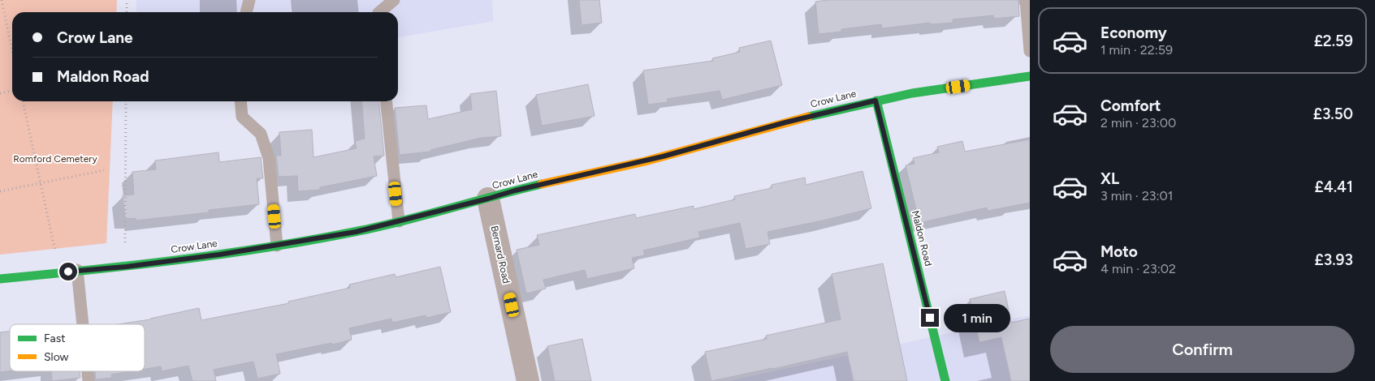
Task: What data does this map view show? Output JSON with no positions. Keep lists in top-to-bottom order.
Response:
{
  "streets": {
    "street": ["Crow Lane", "Maldon Road", "Bernard Road"]
  },
  "crossings": [
    ["Crow Lane", "Maldon Road"],
    ["Crow Lane", "Bernard Road"]
  ],
  "parks": ["Romford Cemetery"],
  "legend": ["Fast", "Slow"],
  "page": {
    "list": [
      {
        "name": "Economy",
        "note": "1 min · 22:59",
        "value": "£2.59"
      },
      {
        "name": "Comfort",
        "note": "2 min · 23:00",
        "value": "£3.50"
      },
      {
        "name": "XL",
        "note": "3 min · 23:01",
        "value": "£4.41"
      },
      {
        "name": "Moto",
        "note": "4 min · 23:02",
        "value": "£3.93"
      }
    ],
    "banner": ["Crow Lane", "Maldon Road"],
    "bubble": "1 min",
    "buttons": "Confirm"
  }
}
